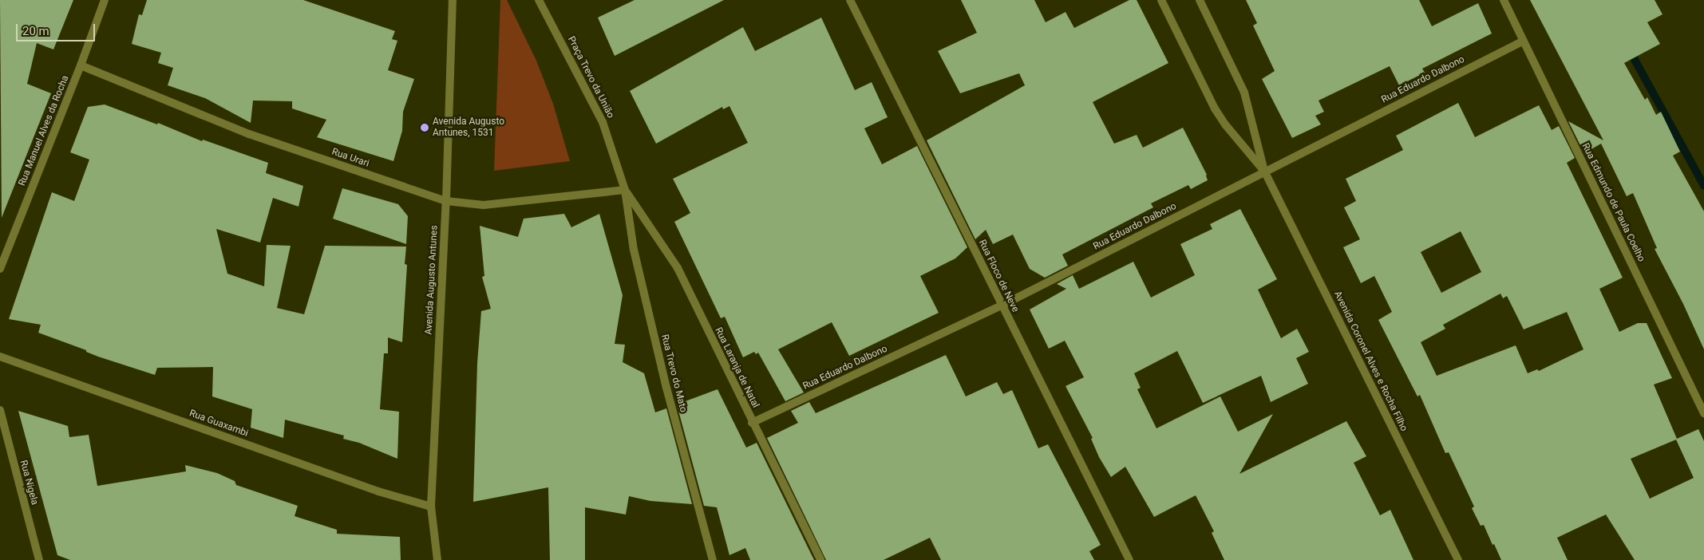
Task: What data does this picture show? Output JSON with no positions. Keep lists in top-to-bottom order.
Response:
{
  "streets": {
    "street": [
      "Praça Trevo da União",
      "Rua Eduardo Dalbono",
      "Rua Manuel Alves da Rocha",
      "Rua Urari",
      "Rua Edmundo de Paula Coelho",
      "Rua Floco de Neve",
      "Avenida Augusto Antunes",
      "Avenida Coronel Alves e Rocha Filho",
      "Rua Laranja de Natal",
      "Rua Trevo do Mato",
      "Rua Guaxambi",
      "Rua Nigela"
    ]
  },
  "crossings": [
    ["Praça Trevo da União", "Rua Urari"],
    ["Praça Trevo da União", "Rua Laranja de Natal"],
    ["Praça Trevo da União", "Rua Trevo do Mato"],
    ["Rua Eduardo Dalbono", "Rua Edmundo de Paula Coelho"],
    ["Rua Eduardo Dalbono", "Rua Floco de Neve"],
    ["Rua Eduardo Dalbono", "Avenida Coronel Alves e Rocha Filho"],
    ["Rua Eduardo Dalbono", "Rua Laranja de Natal"],
    ["Rua Manuel Alves da Rocha", "Rua Urari"],
    ["Rua Urari", "Avenida Augusto Antunes"],
    ["Rua Urari", "Rua Laranja de Natal"],
    ["Rua Urari", "Rua Trevo do Mato"],
    ["Avenida Augusto Antunes", "Rua Guaxambi"],
    ["Rua Laranja de Natal", "Rua Trevo do Mato"]
  ],
  "places": ["Avenida Augusto Antunes, 1531"],
  "scale_bar": "20 m"
}
